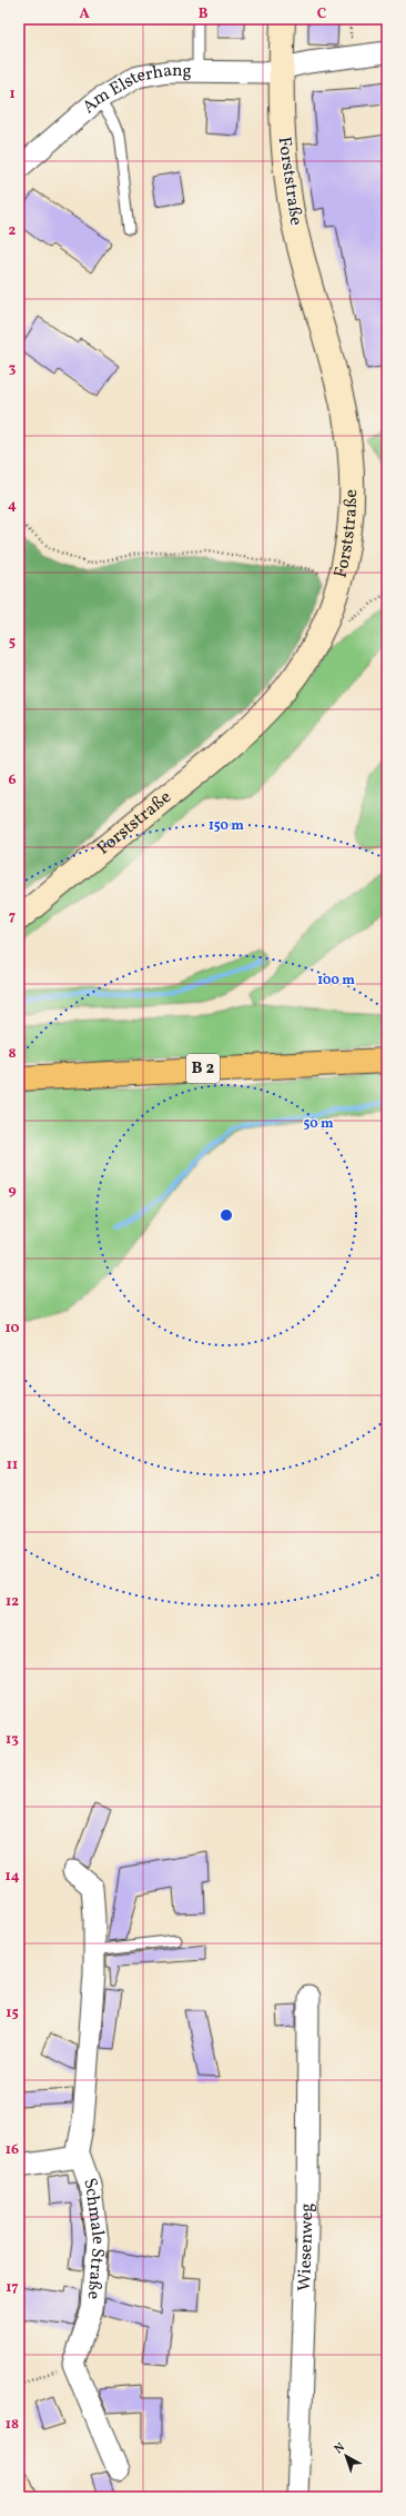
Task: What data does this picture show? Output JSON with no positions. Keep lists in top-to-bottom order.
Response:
{
  "streets": {
    "main road": ["B 2"],
    "street": [
      "Am Elsterhang",
      "Forststraße",
      "Schmale Straße",
      "Wiesenweg"
    ]
  },
  "crossings": [
    ["Am Elsterhang", "Forststraße"]
  ],
  "north": "top left",
  "grid": {
    "columns": ["A", "B", "C"],
    "rows": [
      "1",
      "2",
      "3",
      "4",
      "5",
      "6",
      "7",
      "8",
      "9",
      "10",
      "11",
      "12",
      "13",
      "14",
      "15",
      "16",
      "17",
      "18"
    ]
  },
  "rings": ["150 m", "100 m", "50 m"]
}
